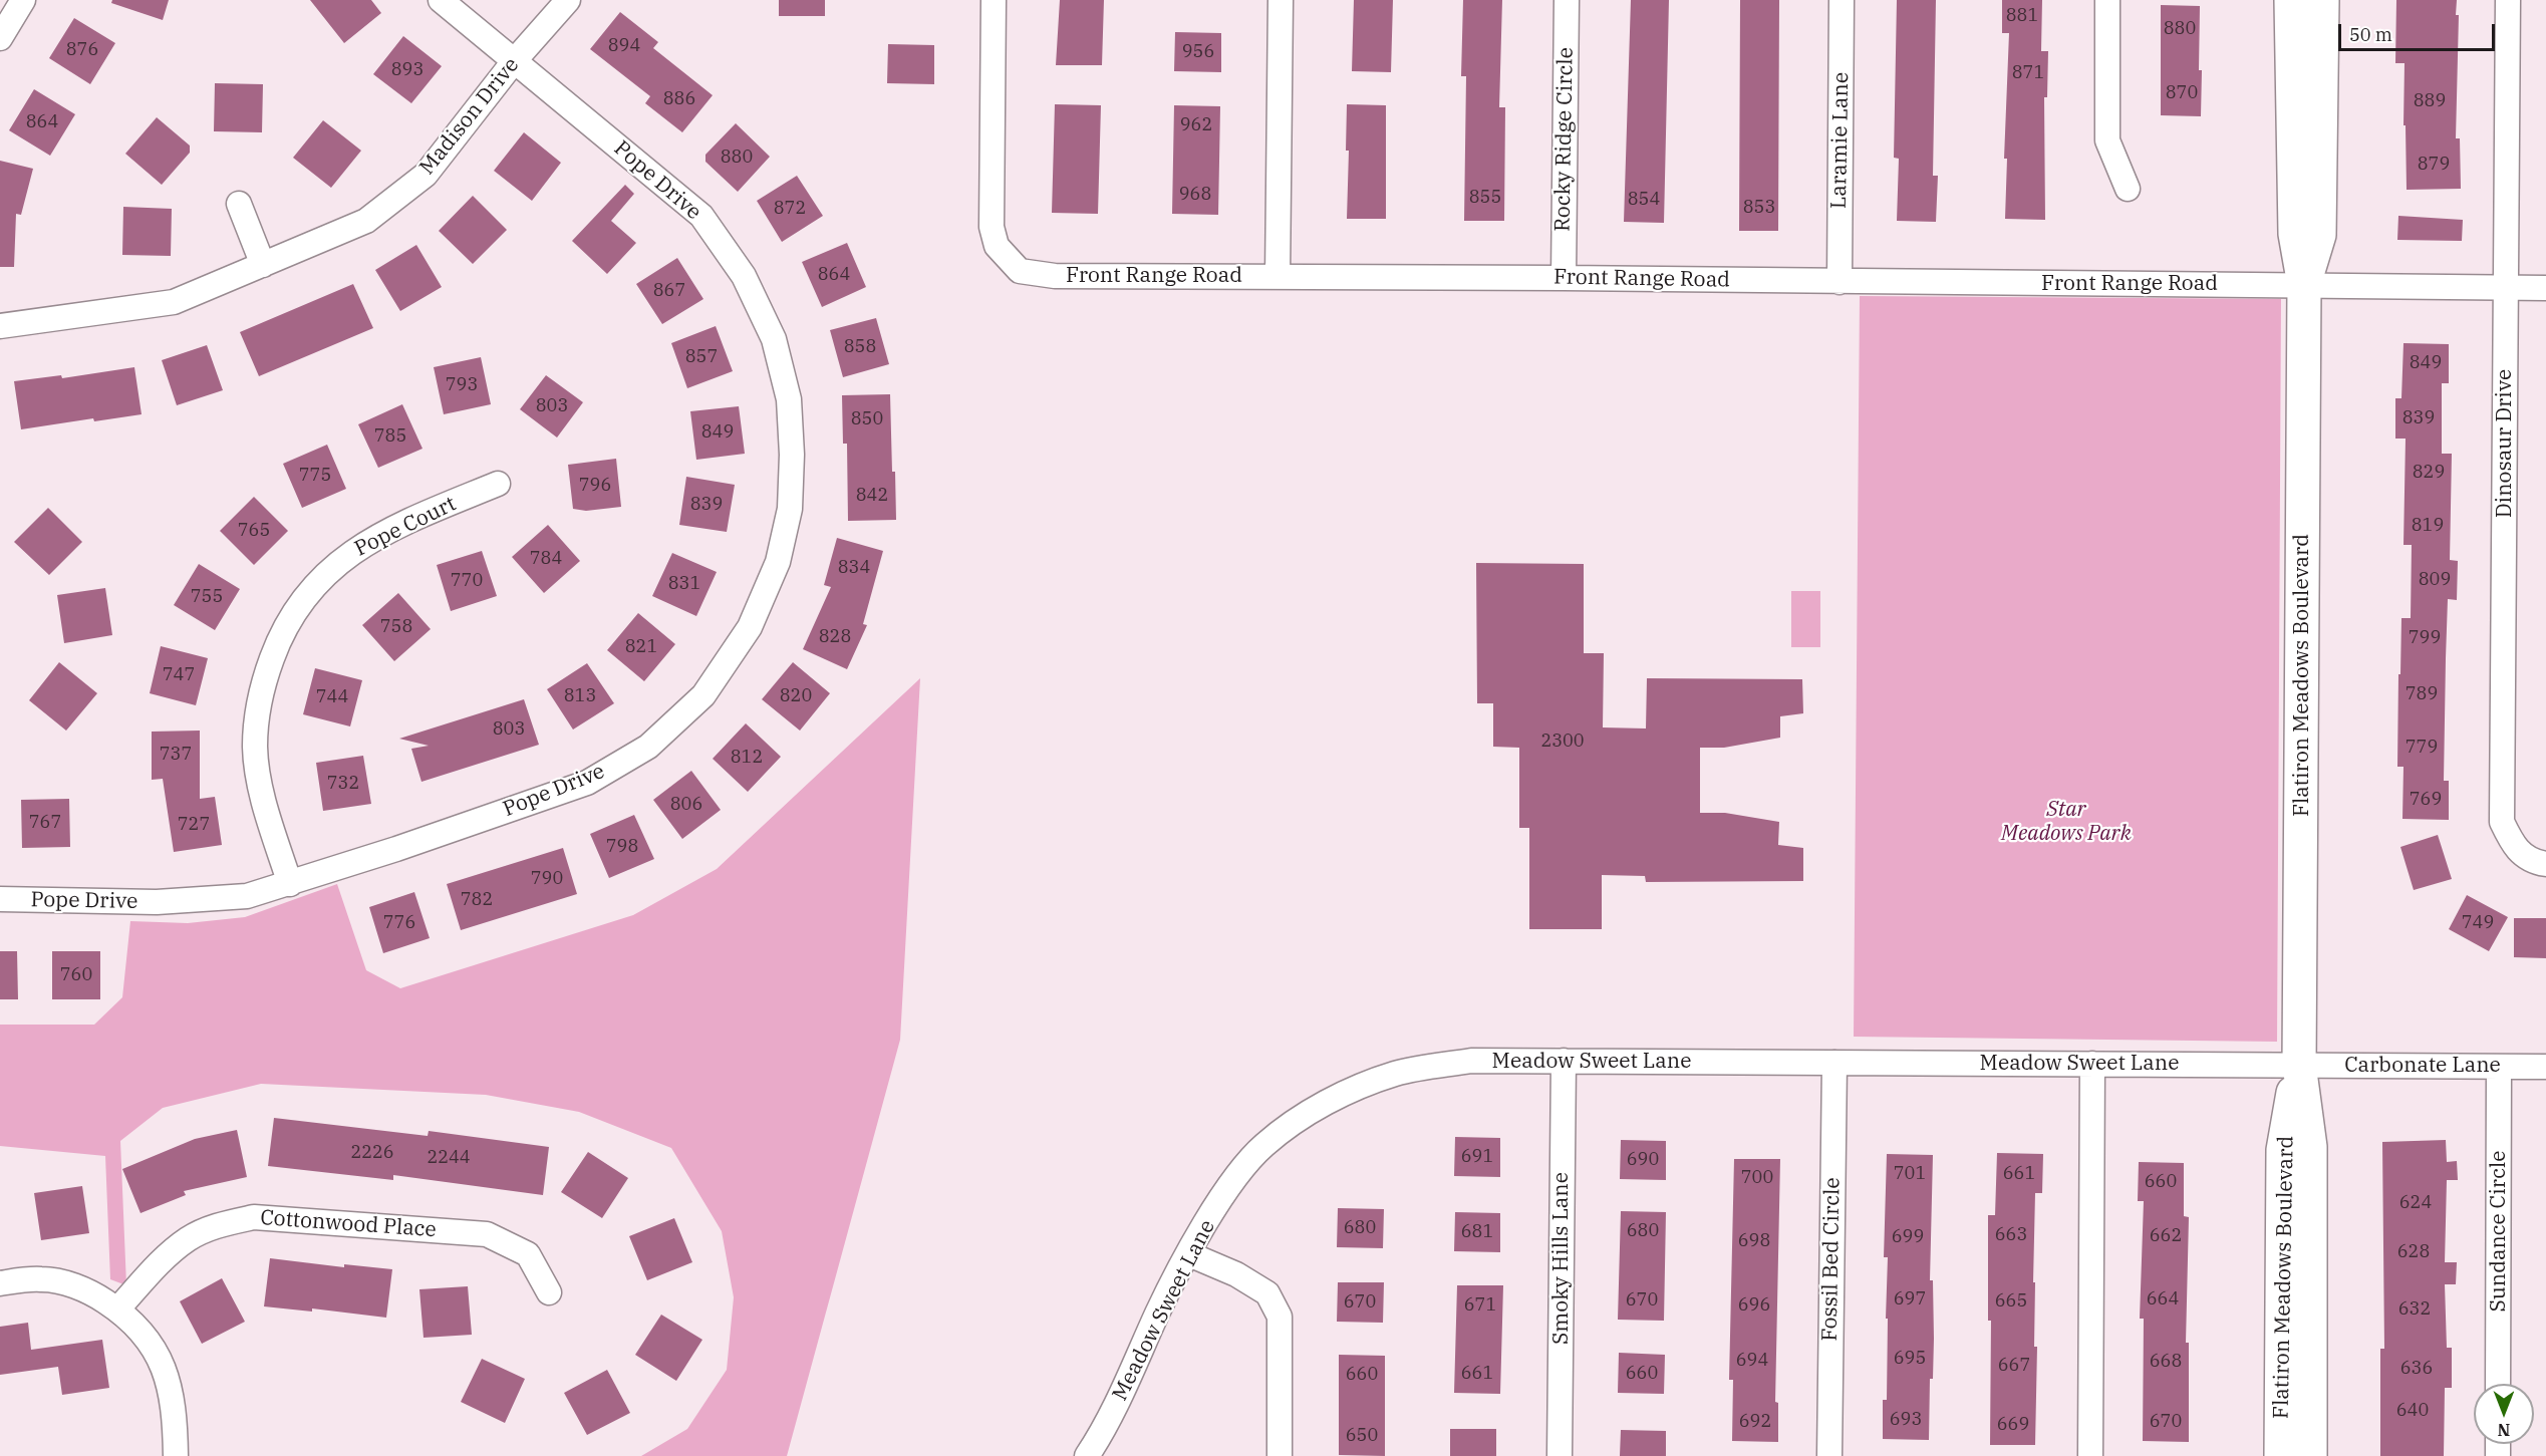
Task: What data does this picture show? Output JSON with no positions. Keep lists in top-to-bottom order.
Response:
{
  "streets": {
    "street": [
      "Madison Drive",
      "Rocky Ridge Circle",
      "Laramie Lane",
      "Pope Drive",
      "Front Range Road",
      "Dinosaur Drive",
      "Pope Court",
      "Flatiron Meadows Boulevard",
      "Meadow Sweet Lane",
      "Carbonate Lane",
      "Cottonwood Place",
      "Sundance Circle",
      "Smoky Hills Lane",
      "Fossil Bed Circle"
    ]
  },
  "crossings": [
    ["Madison Drive", "Pope Drive"],
    ["Rocky Ridge Circle", "Front Range Road"],
    ["Laramie Lane", "Front Range Road"],
    ["Pope Drive", "Pope Court"],
    ["Front Range Road", "Dinosaur Drive"],
    ["Front Range Road", "Flatiron Meadows Boulevard"],
    ["Flatiron Meadows Boulevard", "Meadow Sweet Lane"],
    ["Flatiron Meadows Boulevard", "Carbonate Lane"],
    ["Meadow Sweet Lane", "Carbonate Lane"],
    ["Meadow Sweet Lane", "Smoky Hills Lane"],
    ["Meadow Sweet Lane", "Fossil Bed Circle"],
    ["Carbonate Lane", "Sundance Circle"]
  ],
  "parks": ["Star Meadows Park"],
  "house_numbers": [
    "881",
    "880",
    "894",
    "876",
    "956",
    "893",
    "871",
    "870",
    "886",
    "889",
    "864",
    "962",
    "880",
    "879",
    "968",
    "855",
    "854",
    "853",
    "872",
    "864",
    "867",
    "858",
    "857",
    "849",
    "793",
    "803",
    "839",
    "850",
    "849",
    "785",
    "829",
    "775",
    "796",
    "842",
    "839",
    "819",
    "765",
    "784",
    "834",
    "809",
    "770",
    "831",
    "755",
    "758",
    "828",
    "799",
    "821",
    "747",
    "789",
    "813",
    "820",
    "744",
    "803",
    "2300",
    "779",
    "737",
    "812",
    "732",
    "769",
    "806",
    "767",
    "727",
    "798",
    "790",
    "782",
    "776",
    "749",
    "760",
    "2226",
    "691",
    "2244",
    "690",
    "701",
    "661",
    "700",
    "660",
    "624",
    "680",
    "680",
    "681",
    "663",
    "662",
    "699",
    "698",
    "628",
    "697",
    "664",
    "670",
    "665",
    "670",
    "671",
    "696",
    "632",
    "695",
    "694",
    "668",
    "667",
    "636",
    "661",
    "660",
    "660",
    "640",
    "693",
    "692",
    "670",
    "669",
    "650"
  ],
  "scale_bar": "50 m",
  "north": "bottom"
}
